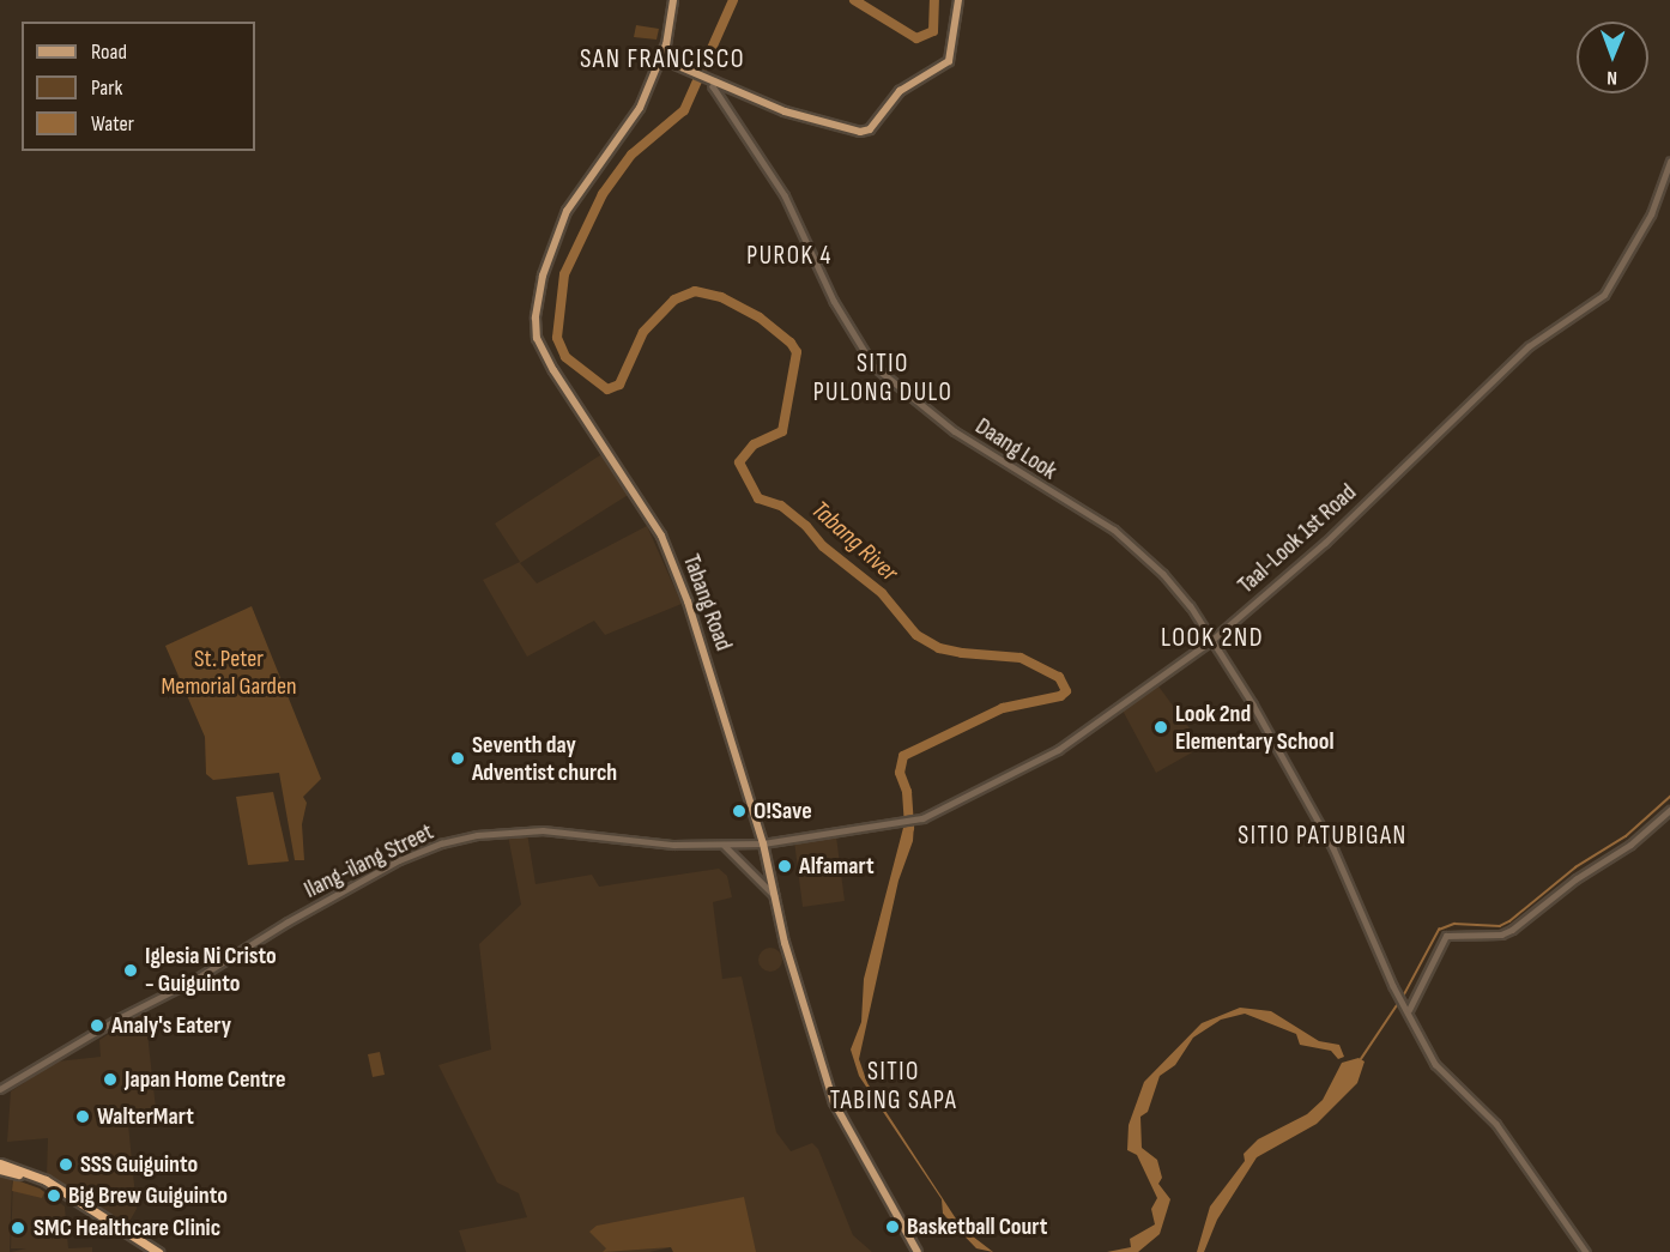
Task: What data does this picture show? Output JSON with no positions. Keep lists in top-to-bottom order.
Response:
{
  "streets": {
    "main road": ["Tabang Road"],
    "street": ["Daang Look", "Taal-Look 1st Road", "Ilang-ilang Street"]
  },
  "crossings": [
    ["Daang Look", "Taal-Look 1st Road"],
    ["Taal-Look 1st Road", "Tabang Road"],
    ["Taal-Look 1st Road", "Ilang-ilang Street"]
  ],
  "districts": [
    "SAN FRANCISCO",
    "PUROK 4",
    "SITIO PULONG DULO",
    "LOOK 2ND",
    "SITIO PATUBIGAN",
    "SITIO TABING SAPA"
  ],
  "water": ["Tabang River"],
  "parks": ["St. Peter Memorial Garden"],
  "places": [
    "Look 2nd Elementary School",
    "Seventh day Adventist church",
    "O!Save",
    "Alfamart",
    "Iglesia Ni Cristo - Guiguinto",
    "Analy's Eatery",
    "Japan Home Centre",
    "WalterMart",
    "SSS Guiguinto",
    "Big Brew Guiguinto",
    "Basketball Court",
    "SMC Healthcare Clinic"
  ],
  "legend": ["Road", "Park", "Water"],
  "north": "bottom"
}
